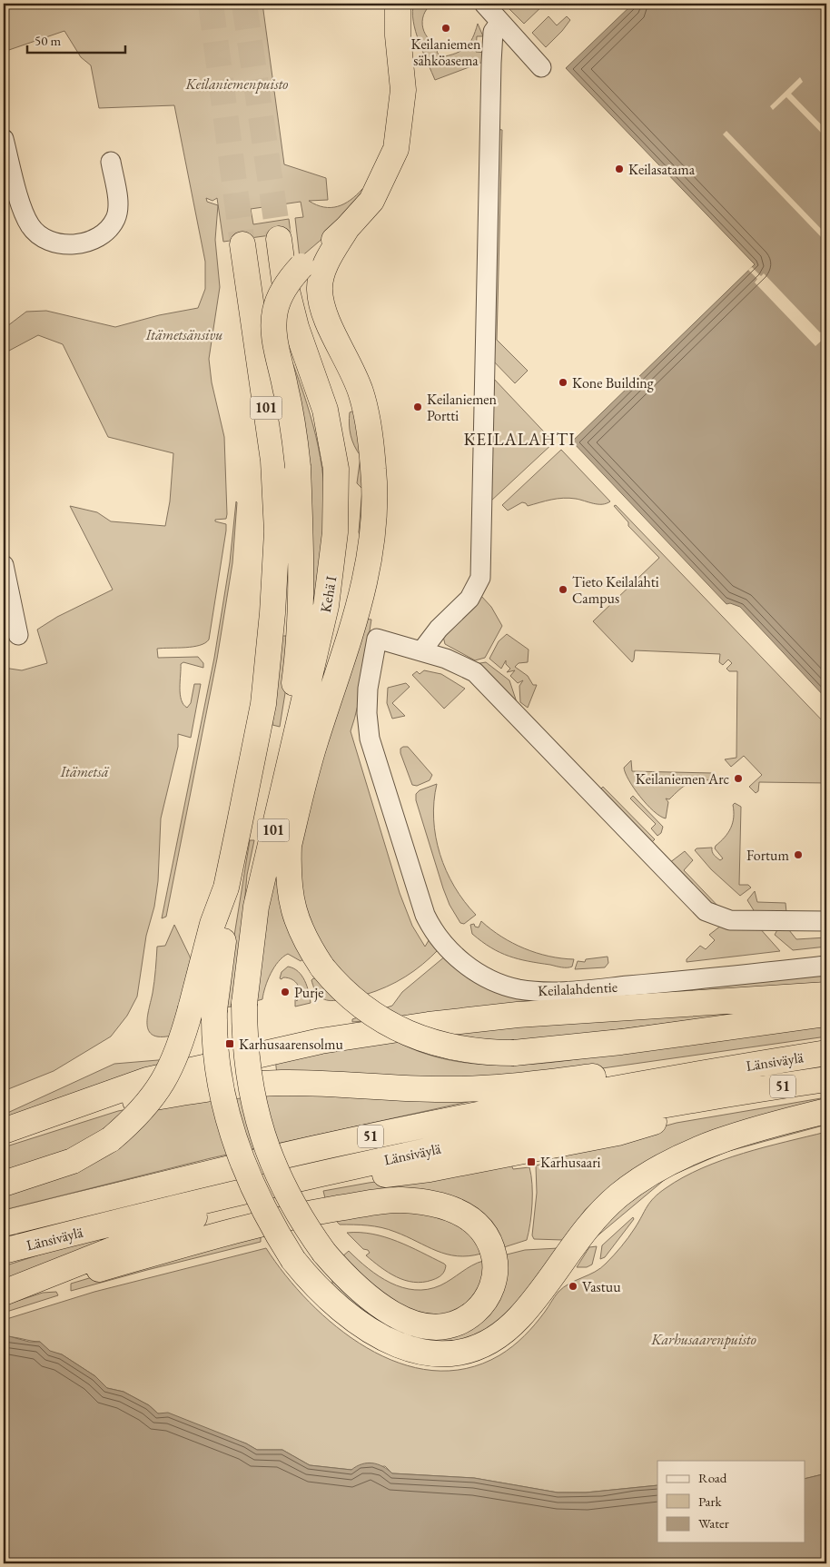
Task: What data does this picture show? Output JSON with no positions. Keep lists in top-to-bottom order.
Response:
{
  "streets": {
    "highway": [
      "101",
      "Kehä I",
      "Länsiväylä",
      "51"
    ],
    "street": ["Keilalahdentie"]
  },
  "districts": ["KEILALAHTI"],
  "parks": [
    "Keilaniemenpuisto",
    "Itämetsänsivu",
    "Itämetsä",
    "Karhusaarenpuisto"
  ],
  "places": {
    "other": [
      "Keilaniemen sähköasema",
      "Keilasatama",
      "Kone Building",
      "Keilaniemen Portti",
      "Tieto Keilalahti Campus",
      "Keilaniemen Arc",
      "Fortum",
      "Purje",
      "Vastuu"
    ],
    "transit": ["Karhusaarensolmu", "Karhusaari"]
  },
  "legend": ["Road", "Park", "Water"],
  "scale_bar": "50 m"
}
